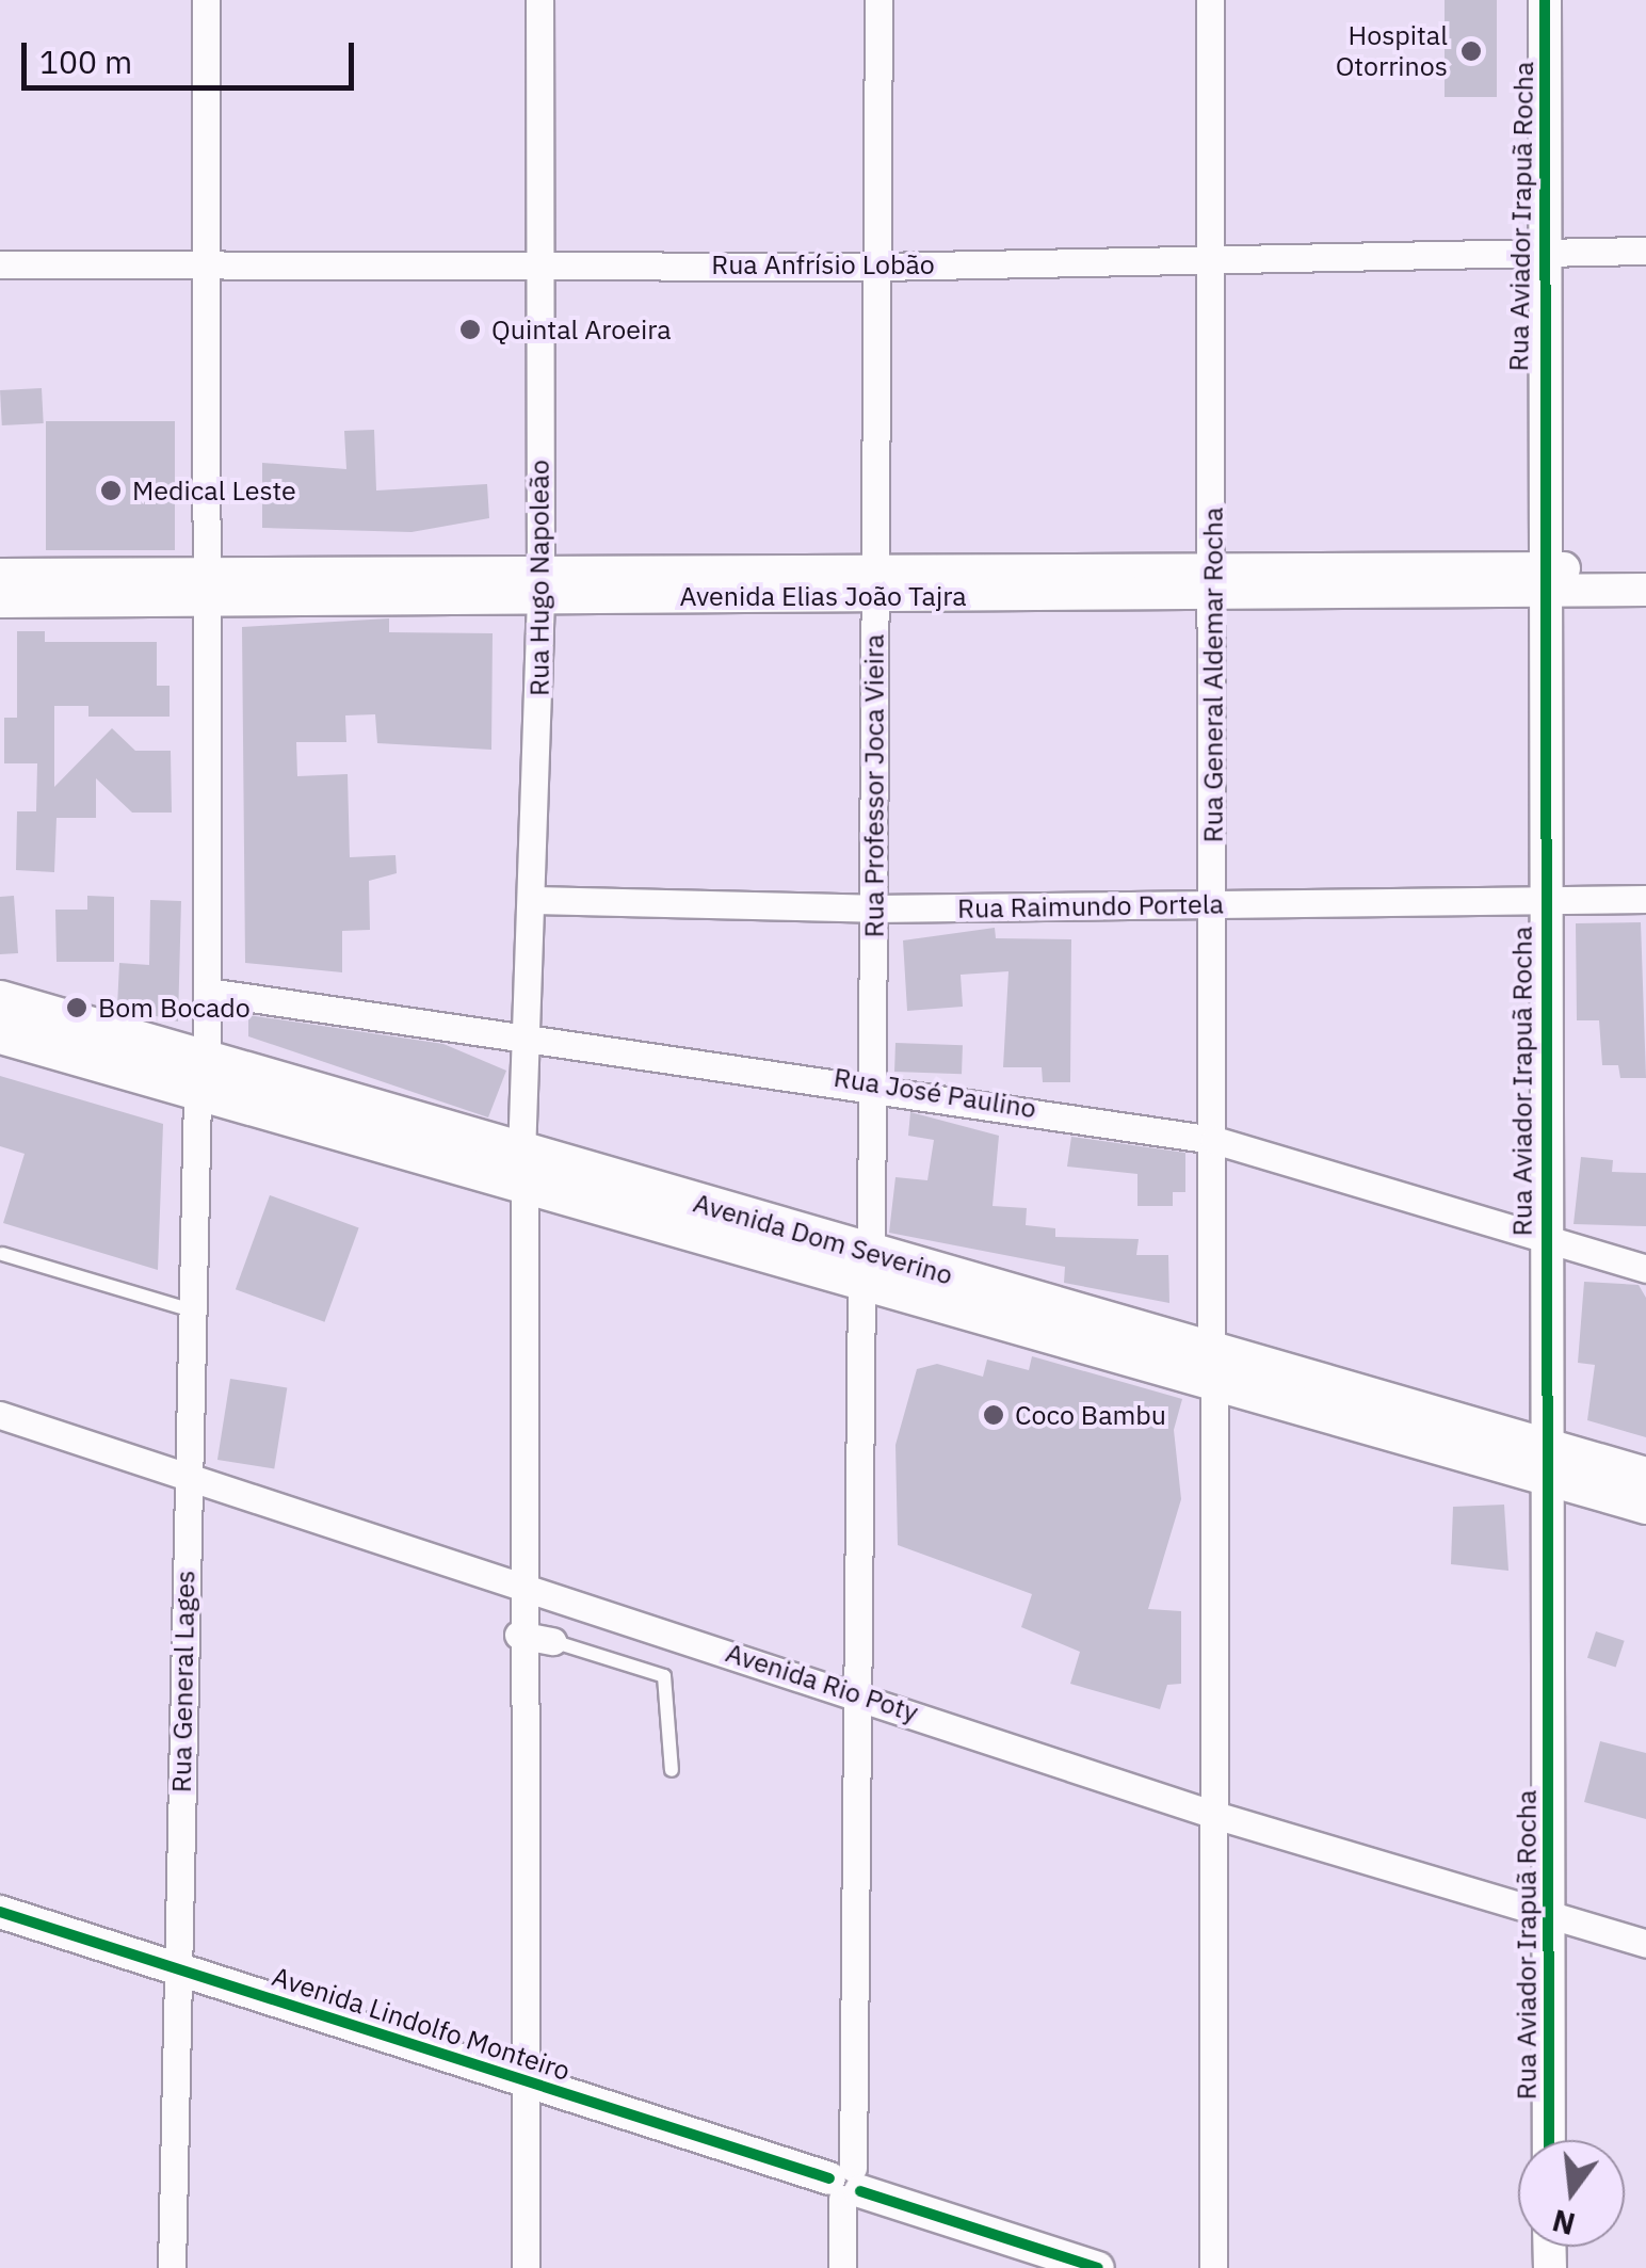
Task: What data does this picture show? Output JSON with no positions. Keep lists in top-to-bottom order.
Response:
{
  "streets": {
    "main road": ["Avenida Dom Severino"],
    "street": [
      "Rua Aviador Irapuã Rocha",
      "Rua Anfrísio Lobão",
      "Rua Hugo Napoleão",
      "Avenida Elias João Tajra",
      "Rua General Aldemar Rocha",
      "Rua Professor Joca Vieira",
      "Rua Raimundo Portela",
      "Rua José Paulino",
      "Rua General Lages",
      "Avenida Rio Poty",
      "Avenida Lindolfo Monteiro"
    ]
  },
  "crossings": [
    ["Rua Aviador Irapuã Rocha", "Rua Anfrísio Lobão"],
    ["Rua Aviador Irapuã Rocha", "Avenida Elias João Tajra"],
    ["Rua Aviador Irapuã Rocha", "Rua Raimundo Portela"],
    ["Rua Aviador Irapuã Rocha", "Rua José Paulino"],
    ["Rua Aviador Irapuã Rocha", "Avenida Dom Severino"],
    ["Rua Aviador Irapuã Rocha", "Avenida Rio Poty"],
    ["Rua Anfrísio Lobão", "Rua Hugo Napoleão"],
    ["Rua Anfrísio Lobão", "Rua General Aldemar Rocha"],
    ["Rua Anfrísio Lobão", "Rua Professor Joca Vieira"],
    ["Rua Anfrísio Lobão", "Rua General Lages"],
    ["Rua Hugo Napoleão", "Avenida Elias João Tajra"],
    ["Rua Hugo Napoleão", "Rua Raimundo Portela"],
    ["Rua Hugo Napoleão", "Rua José Paulino"],
    ["Rua Hugo Napoleão", "Avenida Dom Severino"],
    ["Rua Hugo Napoleão", "Avenida Rio Poty"],
    ["Rua Hugo Napoleão", "Avenida Lindolfo Monteiro"],
    ["Avenida Elias João Tajra", "Rua General Aldemar Rocha"],
    ["Avenida Elias João Tajra", "Rua Professor Joca Vieira"],
    ["Avenida Elias João Tajra", "Rua General Lages"],
    ["Rua General Aldemar Rocha", "Rua Raimundo Portela"],
    ["Rua General Aldemar Rocha", "Rua José Paulino"],
    ["Rua General Aldemar Rocha", "Avenida Dom Severino"],
    ["Rua General Aldemar Rocha", "Avenida Rio Poty"],
    ["Rua Professor Joca Vieira", "Rua Raimundo Portela"],
    ["Rua Professor Joca Vieira", "Rua José Paulino"],
    ["Rua Professor Joca Vieira", "Avenida Dom Severino"],
    ["Rua Professor Joca Vieira", "Avenida Rio Poty"],
    ["Rua Professor Joca Vieira", "Avenida Lindolfo Monteiro"],
    ["Rua José Paulino", "Rua General Lages"],
    ["Avenida Dom Severino", "Rua General Lages"],
    ["Rua General Lages", "Avenida Rio Poty"],
    ["Rua General Lages", "Avenida Lindolfo Monteiro"]
  ],
  "places": [
    "Hospital Otorrinos",
    "Quintal Aroeira",
    "Medical Leste",
    "Bom Bocado",
    "Coco Bambu"
  ],
  "scale_bar": "100 m",
  "north": "bottom"
}
